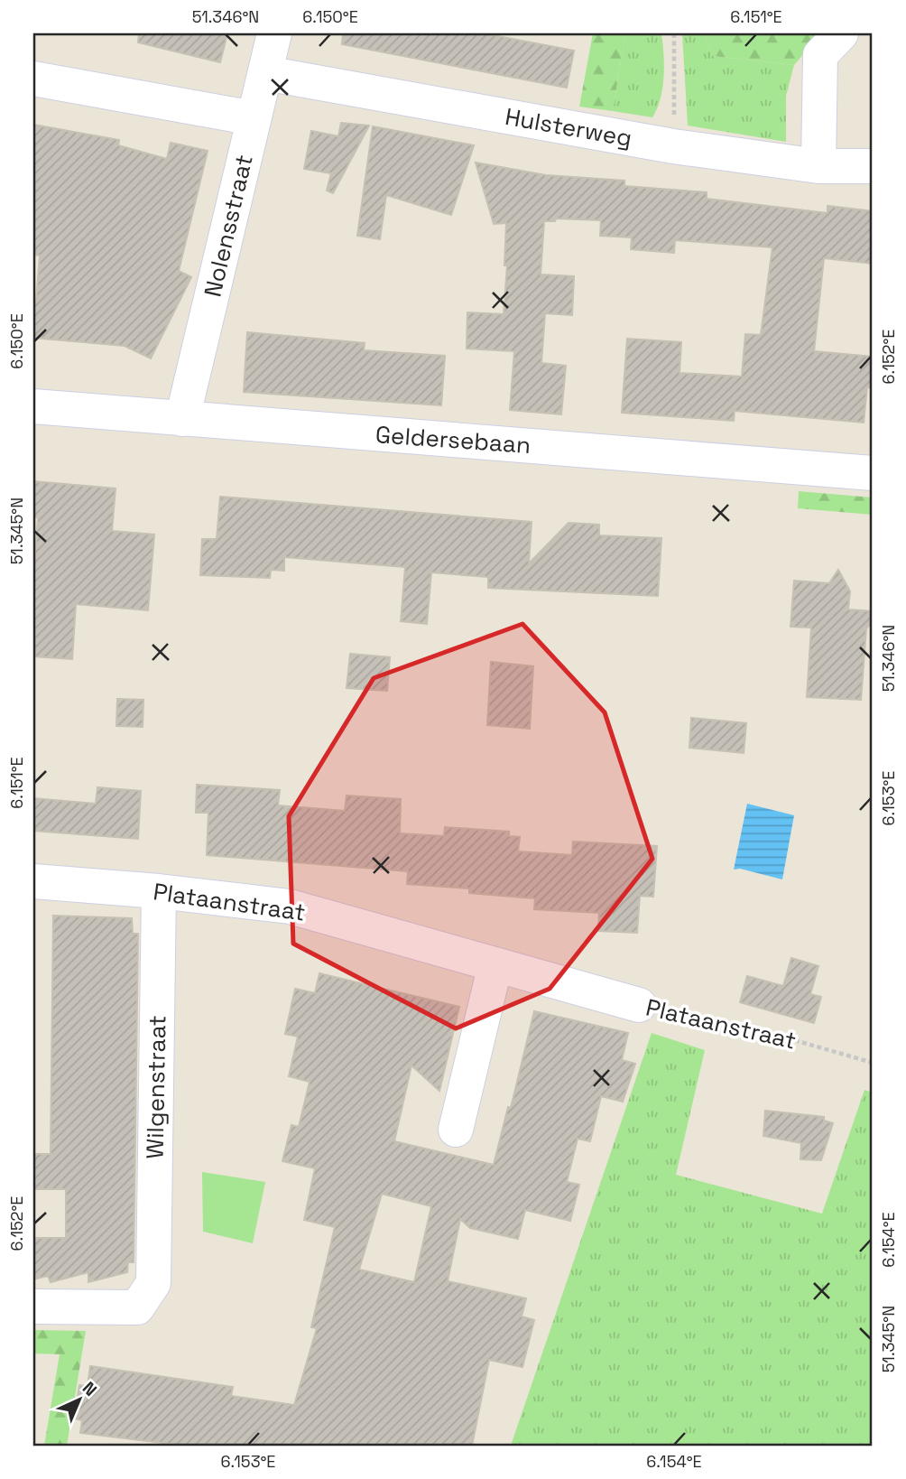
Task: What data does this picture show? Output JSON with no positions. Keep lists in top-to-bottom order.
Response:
{
  "streets": {
    "street": [
      "Hulsterweg",
      "Nolensstraat",
      "Geldersebaan",
      "Plataanstraat",
      "Wilgenstraat"
    ]
  },
  "crossings": [
    ["Hulsterweg", "Nolensstraat"],
    ["Nolensstraat", "Geldersebaan"],
    ["Plataanstraat", "Wilgenstraat"]
  ],
  "north": "top right",
  "coordinates": [
    "51.346°N",
    "6.150°E",
    "6.151°E",
    "6.152°E",
    "51.345°N",
    "6.153°E",
    "6.154°E"
  ]
}
